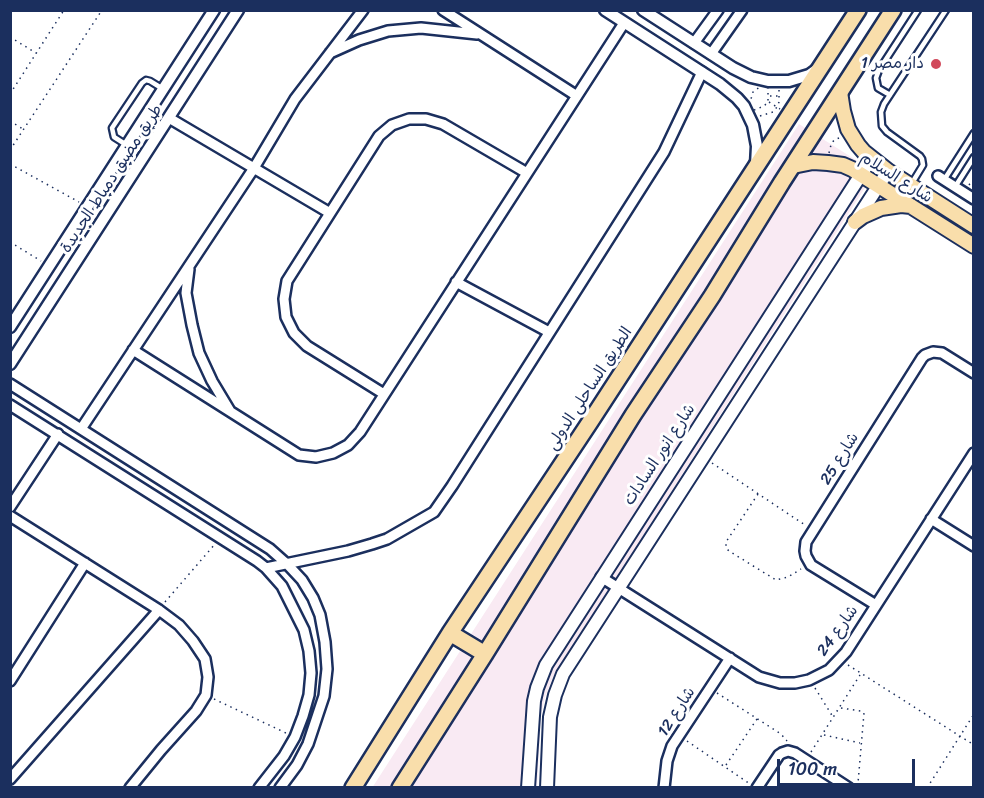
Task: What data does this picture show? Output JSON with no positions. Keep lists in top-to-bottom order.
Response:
{
  "streets": {
    "highway": ["الطريق الساحلى الدولى"],
    "main road": ["شارع السلام", "شارع انور السادات"],
    "street": [
      "طريق مضيق دمياط الجديدة",
      "شارع 25",
      "شارع 24",
      "شارع 12"
    ]
  },
  "crossings": [
    ["شارع السلام", "شارع انور السادات"],
    ["شارع انور السادات", "شارع 24"],
    ["شارع 24", "شارع 12"]
  ],
  "places": ["دار مصر 1"],
  "scale_bar": "100 m"
}
